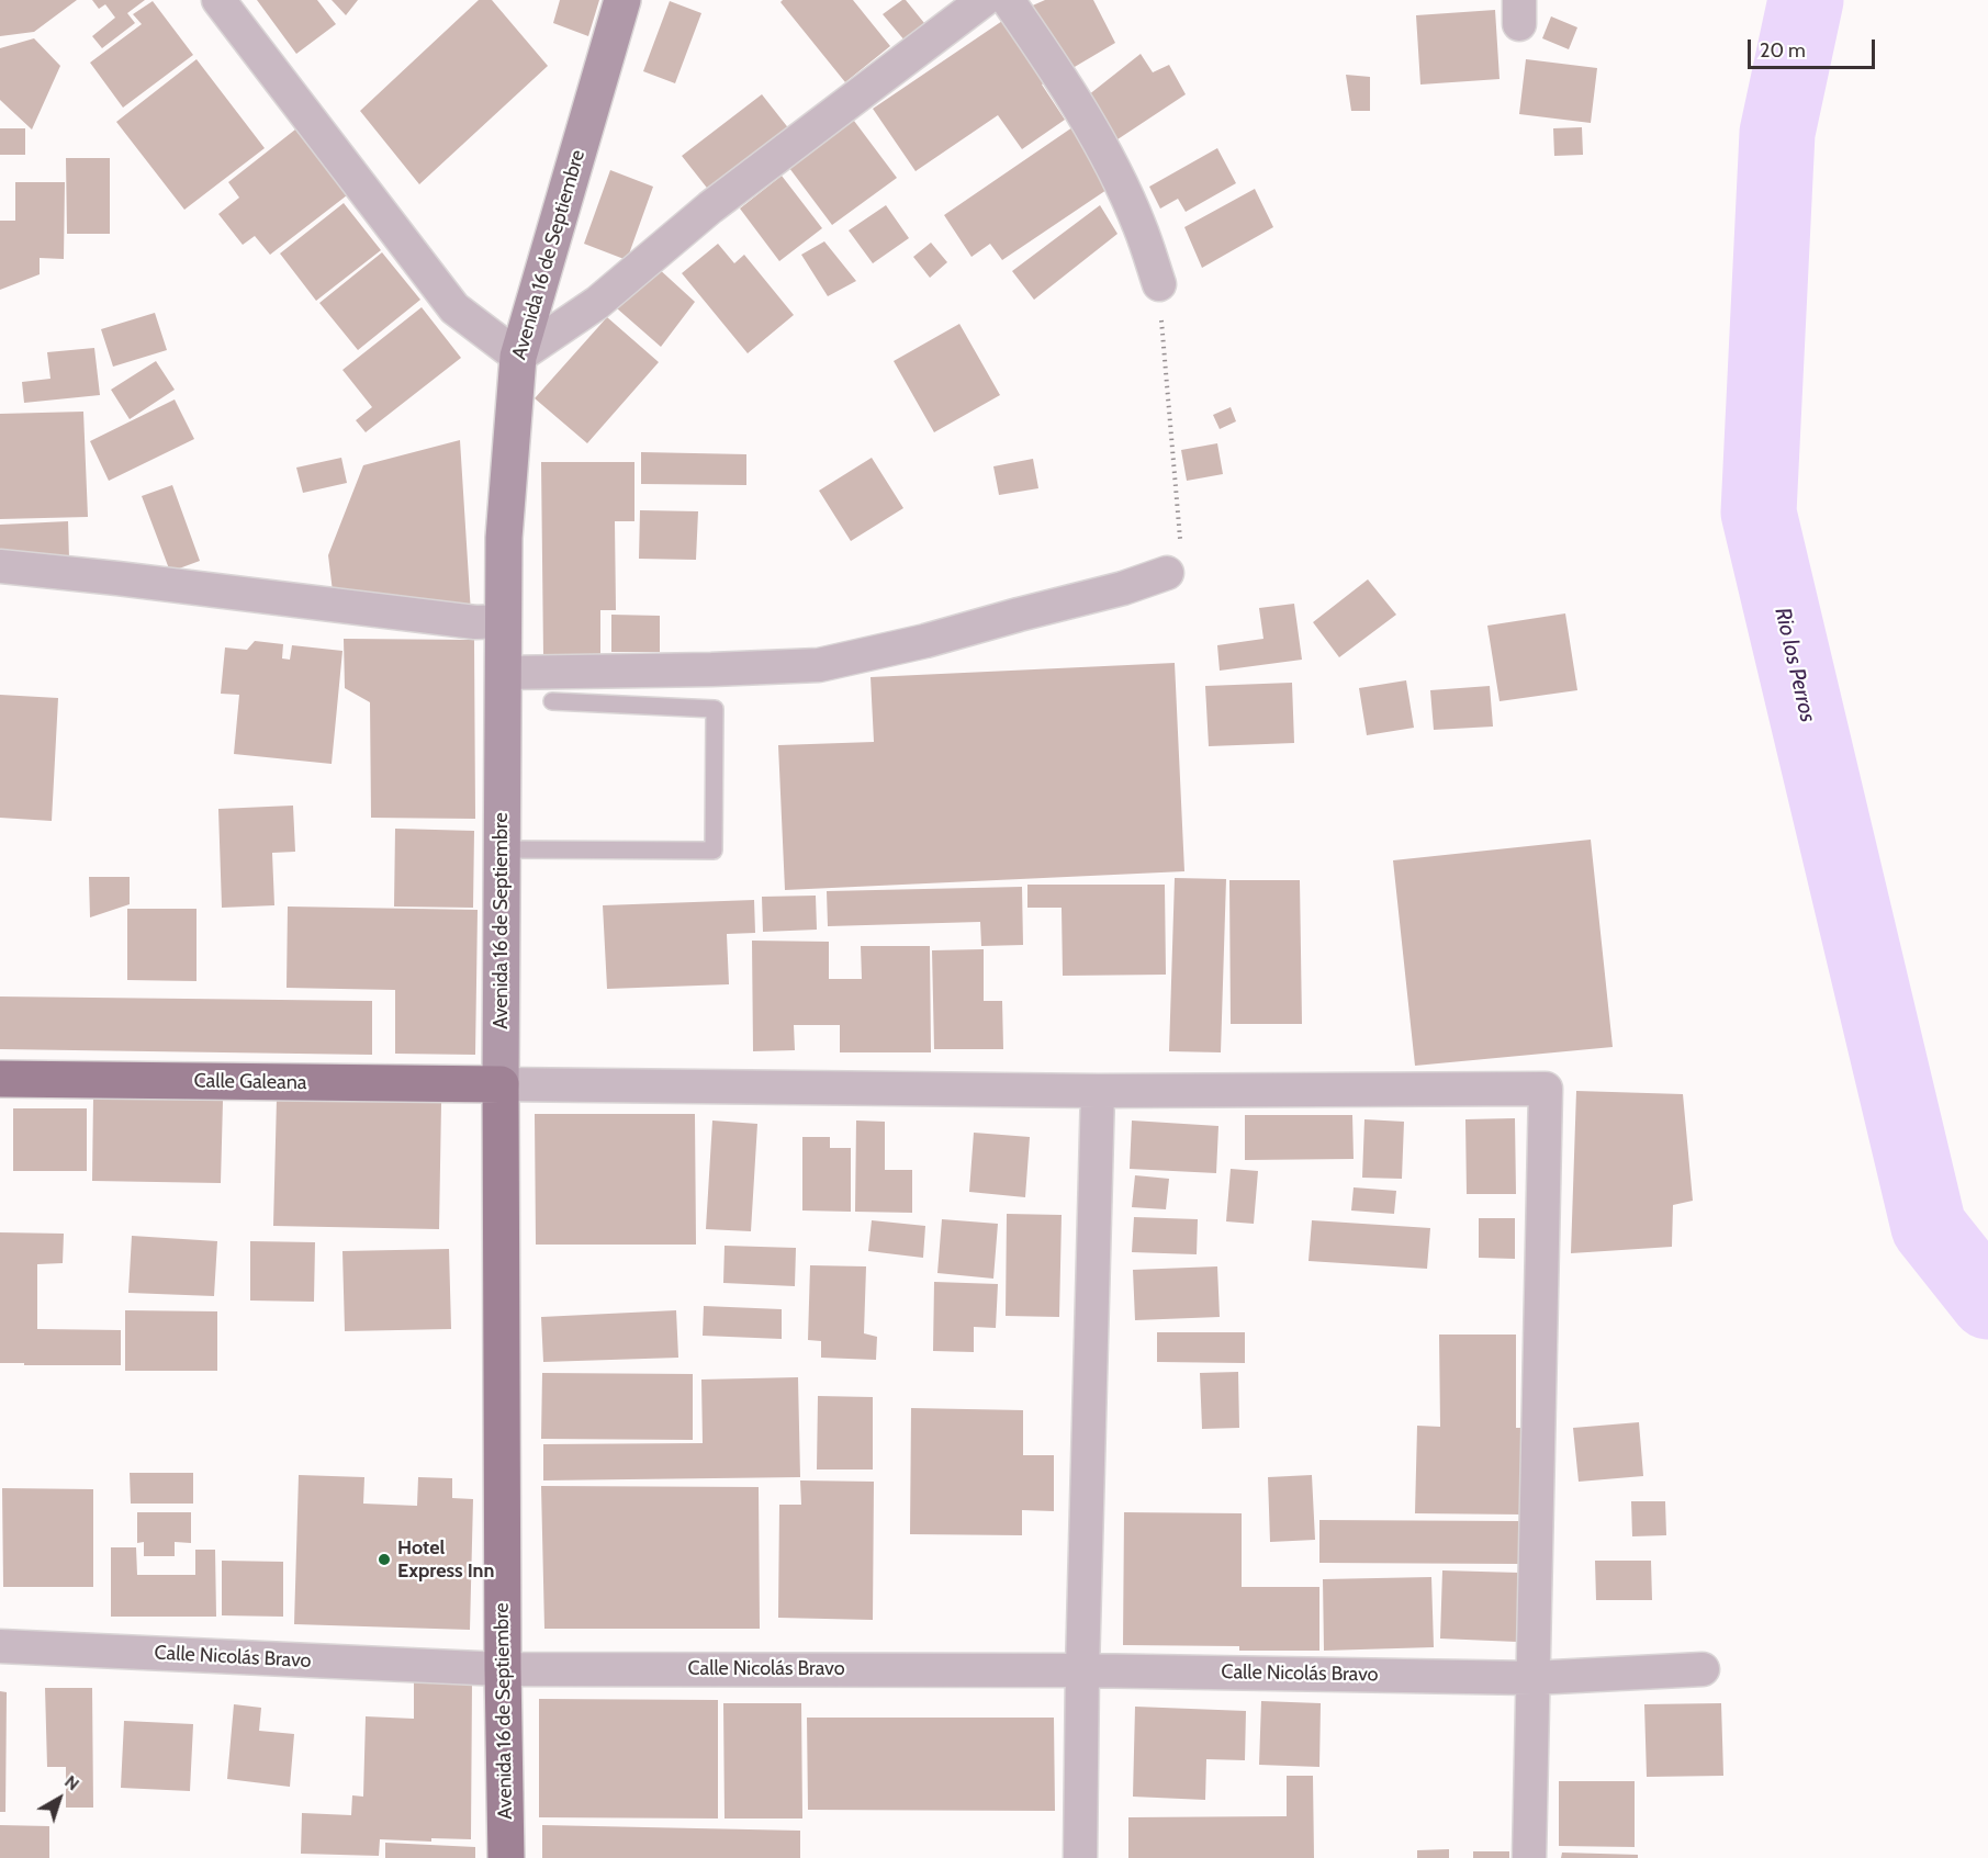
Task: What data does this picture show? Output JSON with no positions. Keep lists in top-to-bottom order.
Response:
{
  "streets": {
    "main road": ["Avenida 16 de Septiembre", "Calle Galeana"],
    "street": ["Calle Nicolás Bravo"]
  },
  "crossings": [
    ["Avenida 16 de Septiembre", "Calle Galeana"],
    ["Avenida 16 de Septiembre", "Calle Nicolás Bravo"]
  ],
  "water": ["Rio los Perros"],
  "places": ["Hotel Express Inn"],
  "scale_bar": "20 m",
  "north": "top right"
}
